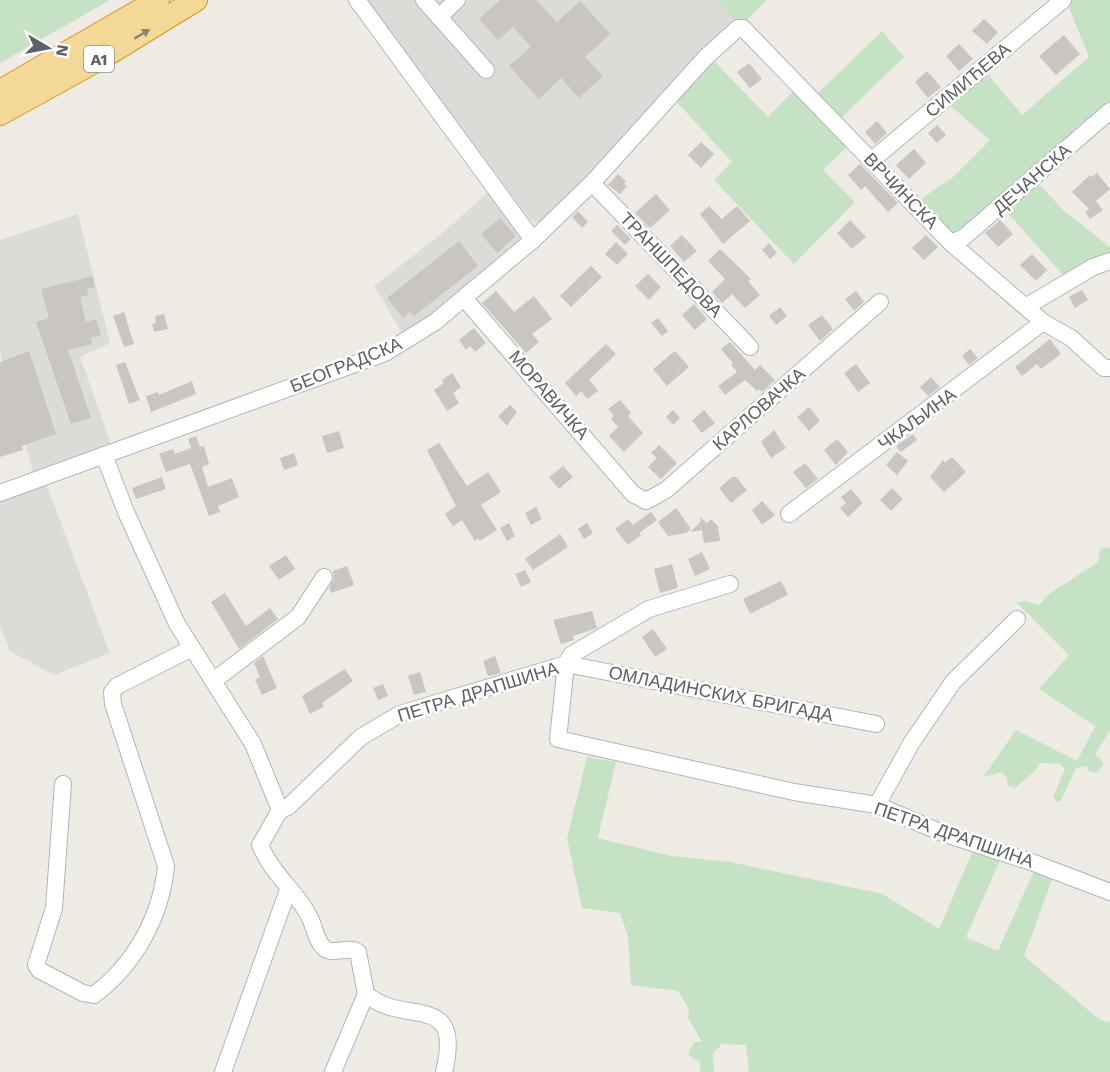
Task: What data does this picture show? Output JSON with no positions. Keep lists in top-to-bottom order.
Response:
{
  "streets": {
    "highway": ["A1"],
    "street": [
      "СИМИЋЕВА",
      "ДЕЧАНСКА",
      "ВРЧИНСКА",
      "ТРАНШПЕДОВА",
      "БЕОГРАДСКА",
      "МОРАВИЧКА",
      "КАРЛОВАЧКА",
      "ЧКАЉИНА",
      "ПЕТРА ДРАПШИНА",
      "ОМЛАДИНСКИХ БРИГАДА"
    ]
  },
  "crossings": [
    ["СИМИЋЕВА", "ВРЧИНСКА"],
    ["ДЕЧАНСКА", "ВРЧИНСКА"],
    ["ВРЧИНСКА", "БЕОГРАДСКА"],
    ["ВРЧИНСКА", "ЧКАЉИНА"],
    ["ТРАНШПЕДОВА", "БЕОГРАДСКА"],
    ["БЕОГРАДСКА", "МОРАВИЧКА"],
    ["МОРАВИЧКА", "КАРЛОВАЧКА"],
    ["ПЕТРА ДРАПШИНА", "ОМЛАДИНСКИХ БРИГАДА"]
  ],
  "north": "right"
}
